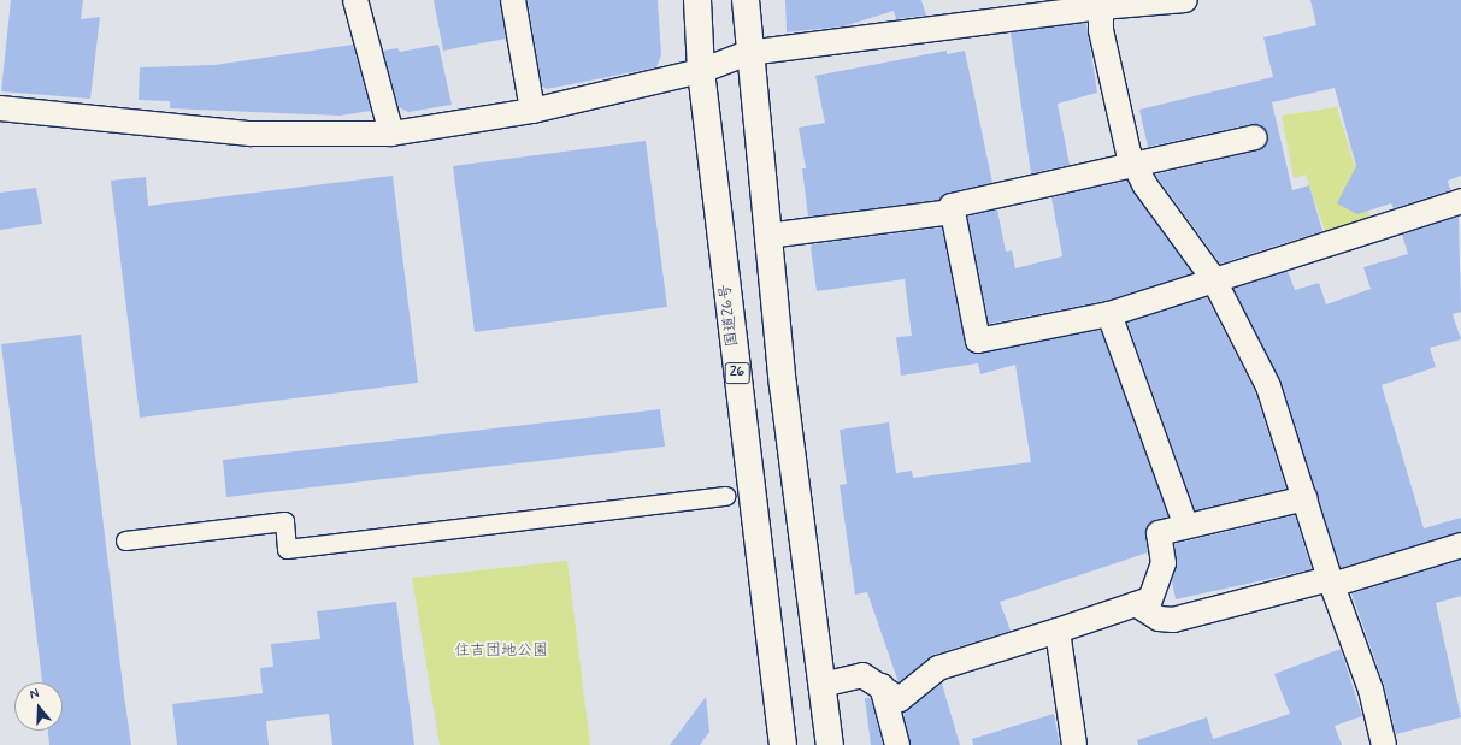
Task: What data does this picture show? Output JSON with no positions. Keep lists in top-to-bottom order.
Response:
{
  "streets": {
    "highway": ["国道26号", "26"]
  },
  "parks": ["住吉団地公園"],
  "north": "top"
}
